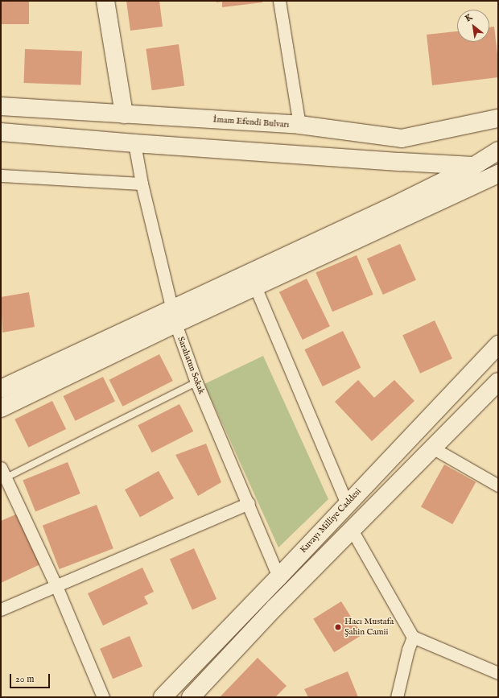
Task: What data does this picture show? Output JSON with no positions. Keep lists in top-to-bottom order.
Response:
{
  "streets": {
    "main road": ["İmam Efendi Bulvarı", "Kuvayı Milliye Caddesi"],
    "street": ["Sarahatun Sokak"]
  },
  "crossings": [
    ["Sarahatun Sokak", "Kuvayı Milliye Caddesi"]
  ],
  "places": ["Hacı Mustafa Şahin Camii"],
  "scale_bar": "20 m",
  "north": "top left"
}
